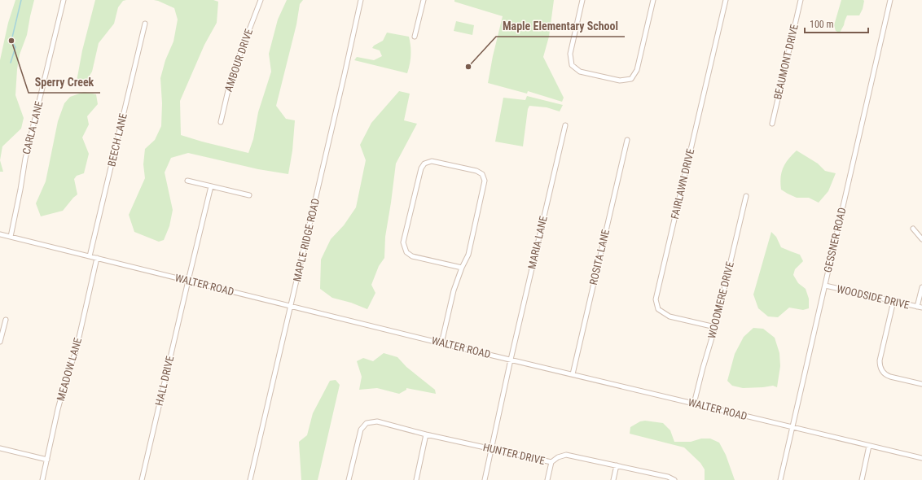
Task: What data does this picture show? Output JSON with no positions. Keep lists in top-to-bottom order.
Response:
{
  "streets": {
    "street": [
      "AMBOUR DRIVE",
      "BEAUMONT DRIVE",
      "CARLA LANE",
      "BEECH LANE",
      "FAIRLAWN DRIVE",
      "MAPLE RIDGE ROAD",
      "GESSNER ROAD",
      "MARIA LANE",
      "ROSITA LANE",
      "WALTER ROAD",
      "WOODSIDE DRIVE",
      "WOODMERE DRIVE",
      "MEADOW LANE",
      "HALL DRIVE",
      "HUNTER DRIVE"
    ]
  },
  "crossings": [
    ["CARLA LANE", "WALTER ROAD"],
    ["BEECH LANE", "WALTER ROAD"],
    ["FAIRLAWN DRIVE", "WOODMERE DRIVE"],
    ["MAPLE RIDGE ROAD", "WALTER ROAD"],
    ["GESSNER ROAD", "WALTER ROAD"],
    ["GESSNER ROAD", "WOODSIDE DRIVE"],
    ["MARIA LANE", "WALTER ROAD"],
    ["MARIA LANE", "HUNTER DRIVE"],
    ["ROSITA LANE", "WALTER ROAD"],
    ["WALTER ROAD", "WOODMERE DRIVE"],
    ["WALTER ROAD", "MEADOW LANE"],
    ["WALTER ROAD", "HALL DRIVE"]
  ],
  "places": ["Sperry Creek", "Maple Elementary School"],
  "scale_bar": "100 m"
}
